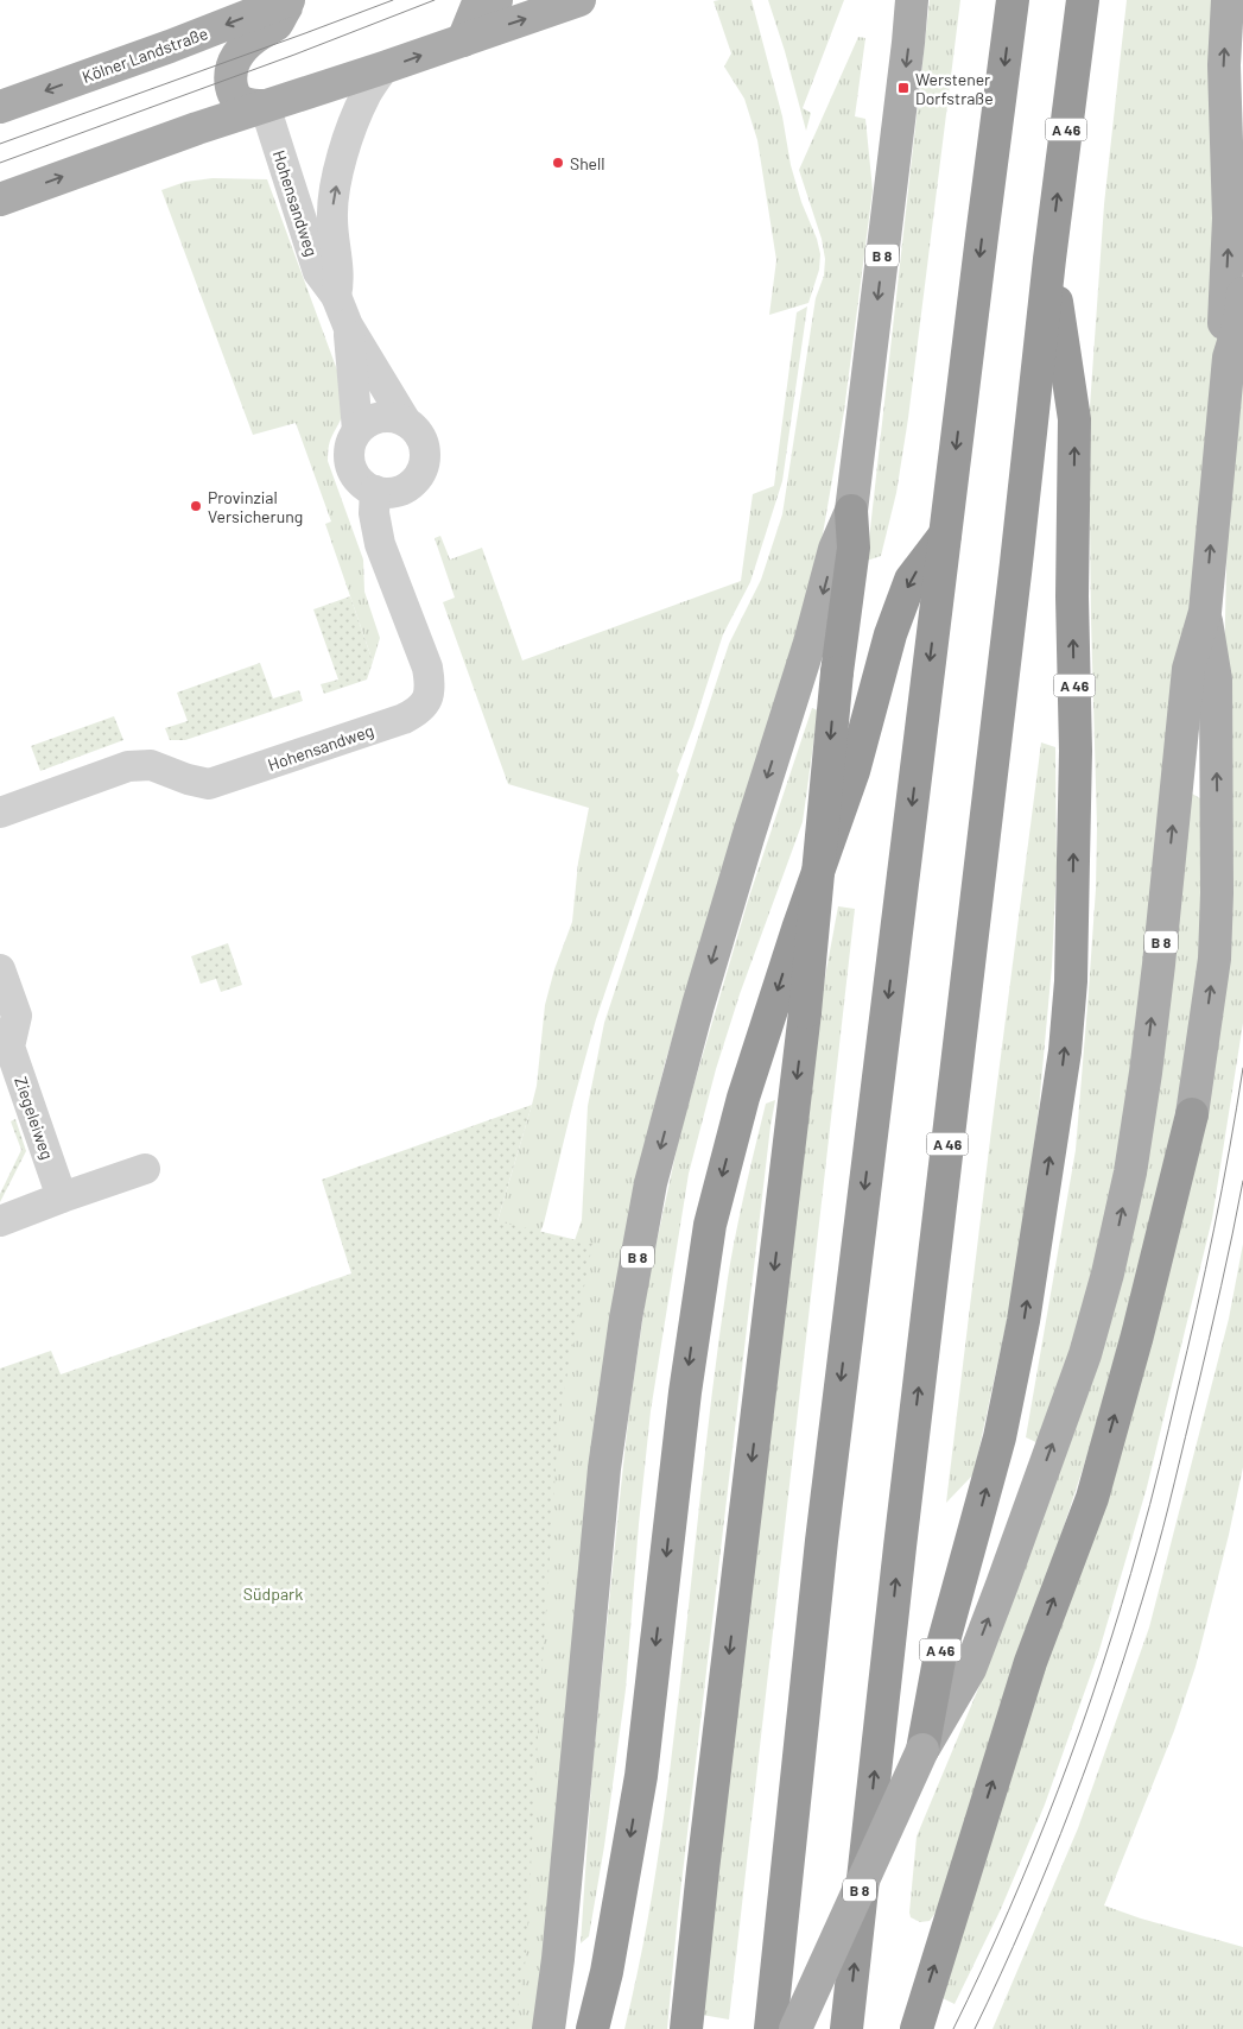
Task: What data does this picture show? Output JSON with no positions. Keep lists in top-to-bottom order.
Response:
{
  "streets": {
    "highway": ["A 46"],
    "main road": ["Kölner Landstraße", "B 8"],
    "street": ["Hohensandweg", "Ziegeleiweg"]
  },
  "crossings": [
    ["Kölner Landstraße", "Hohensandweg"],
    ["A 46", "B 8"]
  ],
  "parks": ["Südpark"],
  "places": {
    "transit": ["Werstener Dorfstraße"],
    "other": ["Shell", "Provinzial Versicherung"]
  }
}
